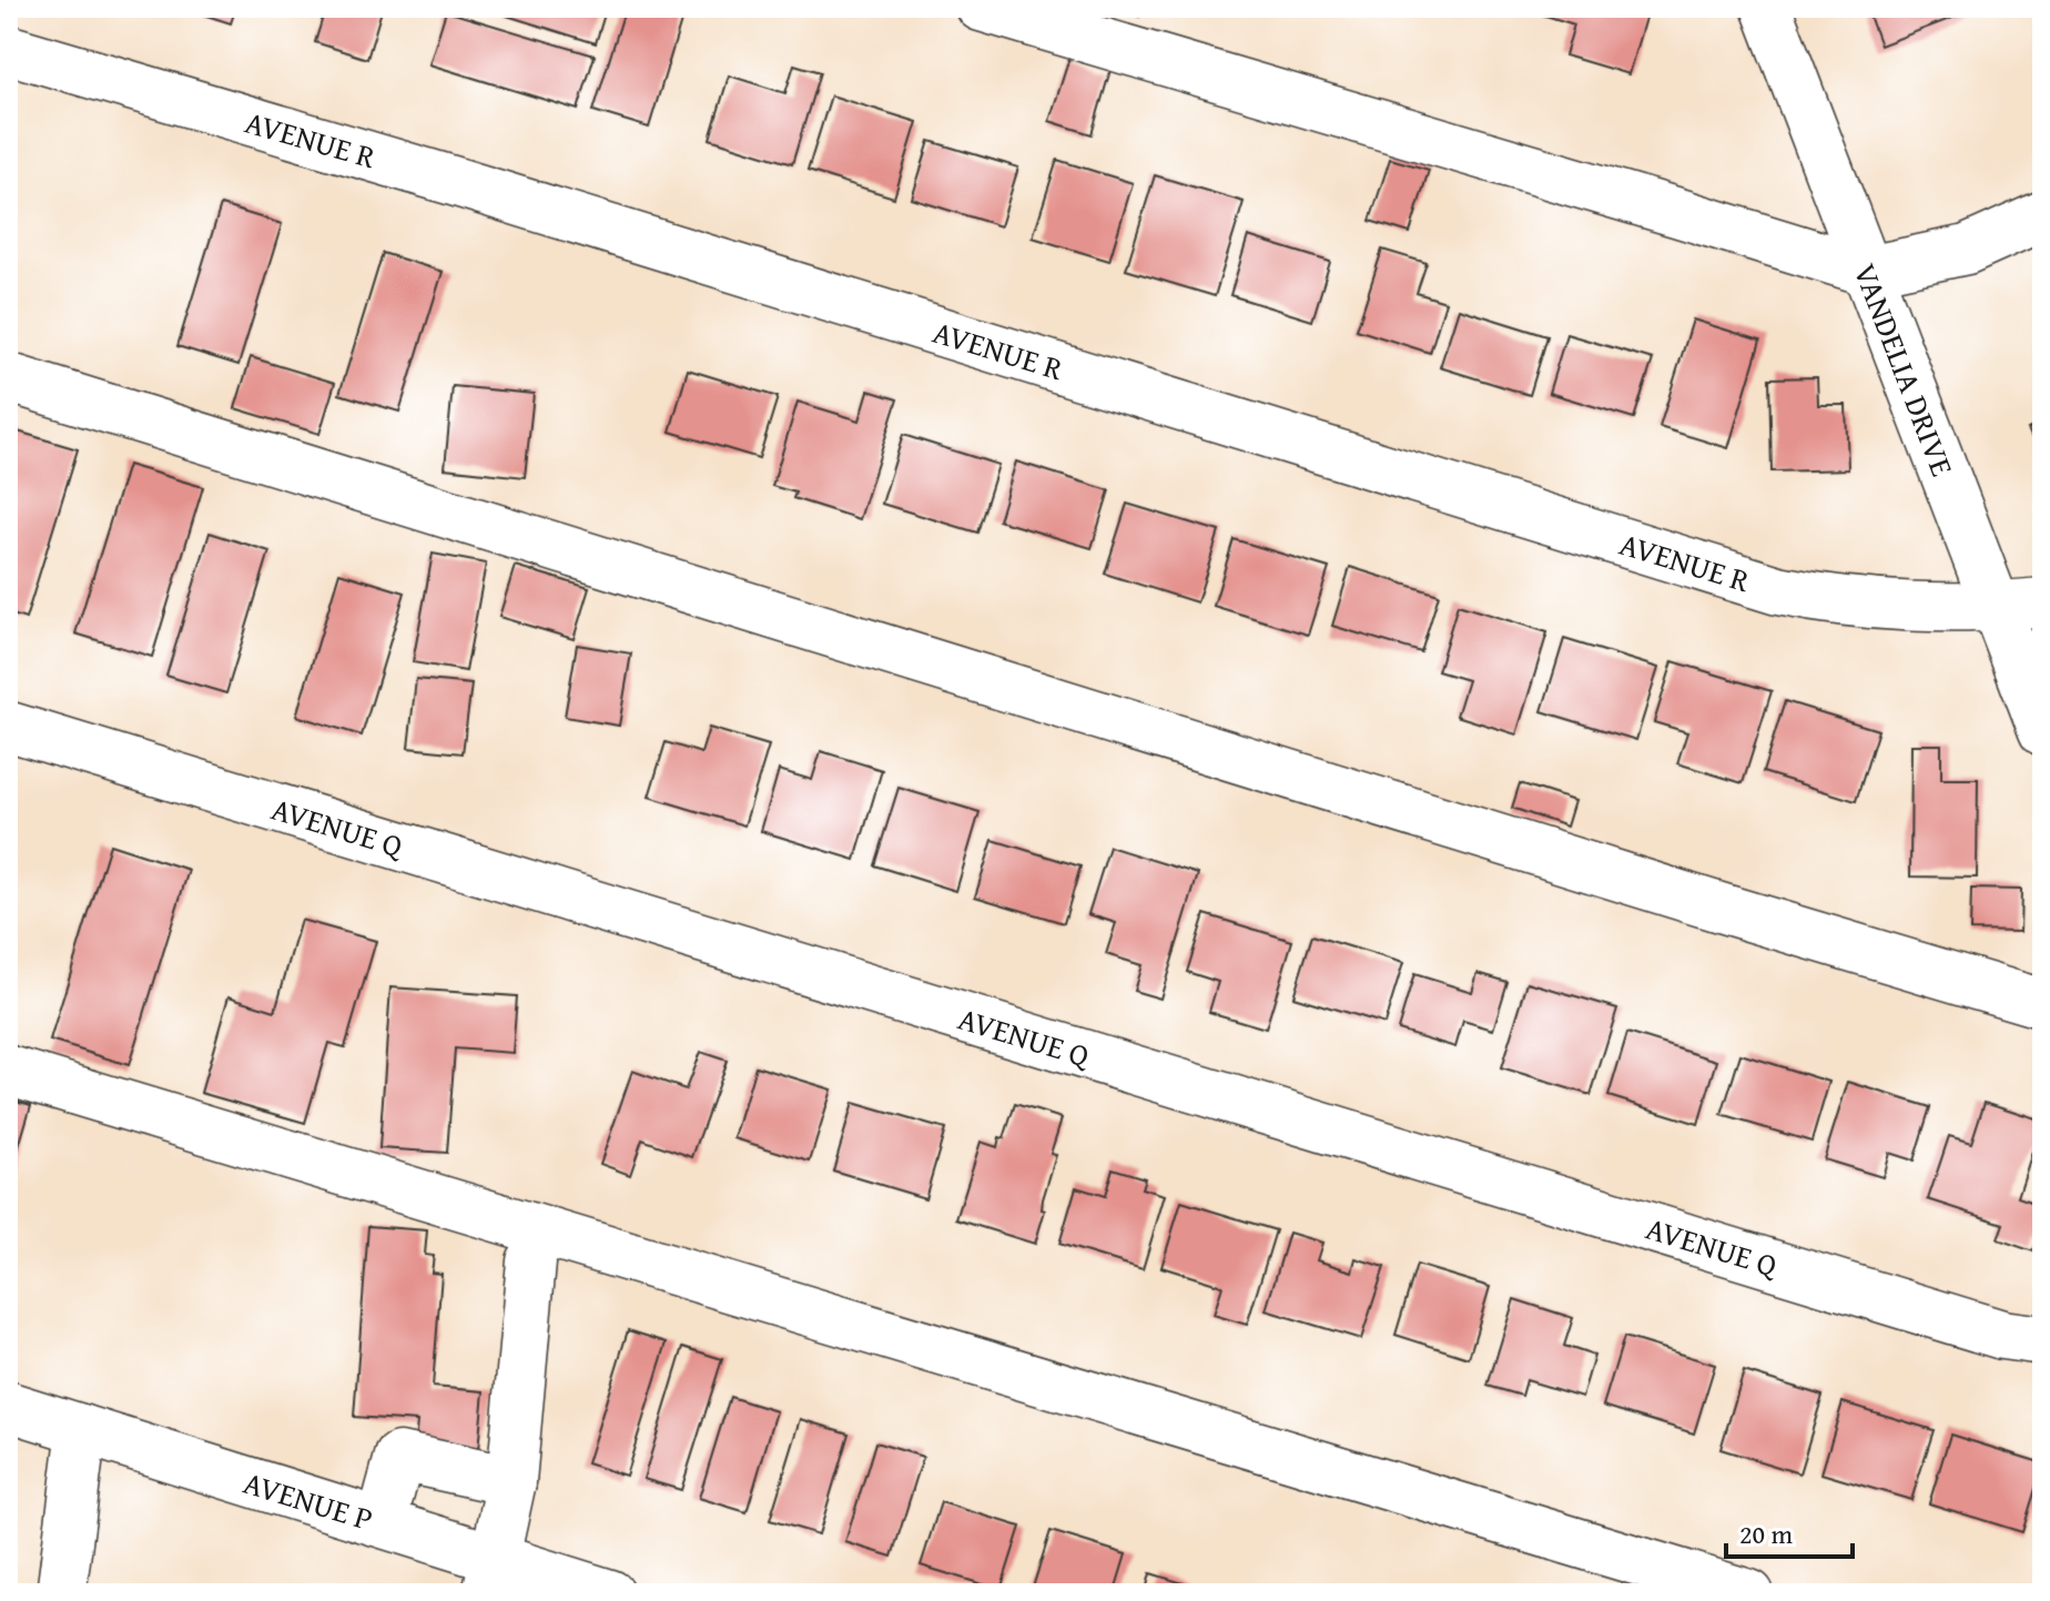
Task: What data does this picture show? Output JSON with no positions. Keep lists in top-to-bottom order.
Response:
{
  "streets": {
    "street": [
      "AVENUE R",
      "VANDELIA DRIVE",
      "AVENUE Q",
      "AVENUE P"
    ]
  },
  "crossings": [
    ["AVENUE R", "VANDELIA DRIVE"]
  ],
  "scale_bar": "20 m"
}
